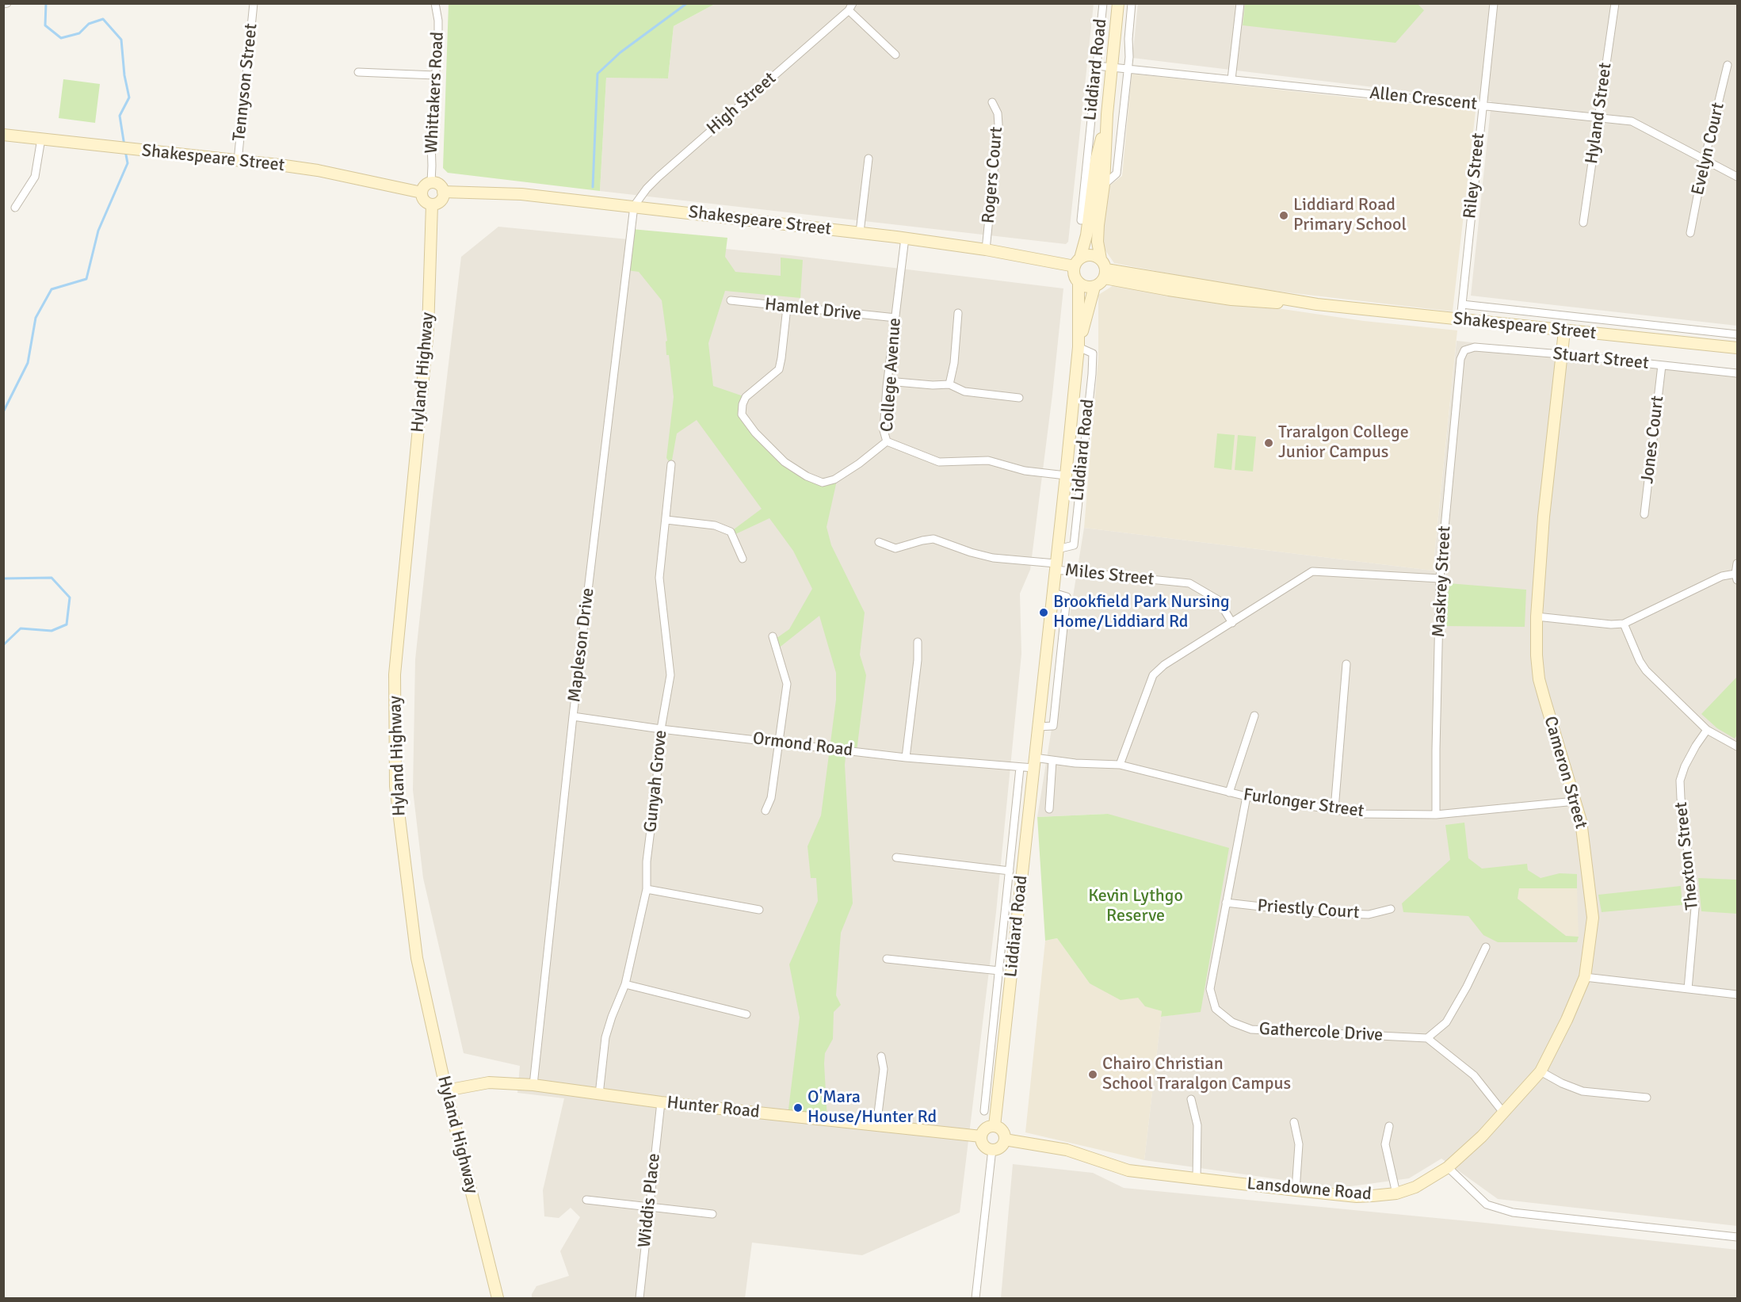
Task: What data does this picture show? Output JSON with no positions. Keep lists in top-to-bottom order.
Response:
{
  "streets": {
    "street": [
      "Liddiard Road",
      "Tennyson Street",
      "Whittakers Road",
      "Allen Crescent",
      "High Street",
      "Hyland Street",
      "Evelyn Court",
      "Shakespeare Street",
      "Rogers Court",
      "Riley Street",
      "Hamlet Drive",
      "Stuart Street",
      "Hyland Highway",
      "College Avenue",
      "Jones Court",
      "Miles Street",
      "Maskrey Street",
      "Mapleson Drive",
      "Ormond Road",
      "Cameron Street",
      "Gunyah Grove",
      "Furlonger Street",
      "Thexton Street",
      "Priestly Court",
      "Gathercole Drive",
      "Hunter Road",
      "Lansdowne Road",
      "Widdis Place"
    ]
  },
  "crossings": [
    ["Liddiard Road", "Allen Crescent"],
    ["Liddiard Road", "Shakespeare Street"],
    ["Liddiard Road", "College Avenue"],
    ["Liddiard Road", "Miles Street"],
    ["Liddiard Road", "Ormond Road"],
    ["Liddiard Road", "Furlonger Street"],
    ["Liddiard Road", "Hunter Road"],
    ["Liddiard Road", "Lansdowne Road"],
    ["Tennyson Street", "Shakespeare Street"],
    ["Whittakers Road", "Shakespeare Street"],
    ["Whittakers Road", "Hyland Highway"],
    ["Allen Crescent", "Hyland Street"],
    ["Allen Crescent", "Evelyn Court"],
    ["Allen Crescent", "Riley Street"],
    ["High Street", "Shakespeare Street"],
    ["High Street", "Mapleson Drive"],
    ["Shakespeare Street", "Rogers Court"],
    ["Shakespeare Street", "Riley Street"],
    ["Shakespeare Street", "Hyland Highway"],
    ["Shakespeare Street", "College Avenue"],
    ["Shakespeare Street", "Mapleson Drive"],
    ["Shakespeare Street", "Cameron Street"],
    ["Hamlet Drive", "College Avenue"],
    ["Stuart Street", "Jones Court"],
    ["Stuart Street", "Maskrey Street"],
    ["Stuart Street", "Cameron Street"],
    ["Hyland Highway", "Hunter Road"],
    ["Maskrey Street", "Furlonger Street"],
    ["Mapleson Drive", "Ormond Road"],
    ["Mapleson Drive", "Hunter Road"],
    ["Ormond Road", "Gunyah Grove"],
    ["Ormond Road", "Furlonger Street"],
    ["Cameron Street", "Furlonger Street"],
    ["Cameron Street", "Lansdowne Road"],
    ["Gunyah Grove", "Hunter Road"],
    ["Furlonger Street", "Gathercole Drive"],
    ["Priestly Court", "Gathercole Drive"],
    ["Hunter Road", "Lansdowne Road"],
    ["Hunter Road", "Widdis Place"]
  ],
  "parks": ["Kevin Lythgo Reserve"],
  "places": [
    "Liddiard Road Primary School",
    "Traralgon College Junior Campus",
    "Brookfield Park Nursing Home/Liddiard Rd",
    "Chairo Christian School Traralgon Campus",
    "O'Mara House/Hunter Rd"
  ]
}
